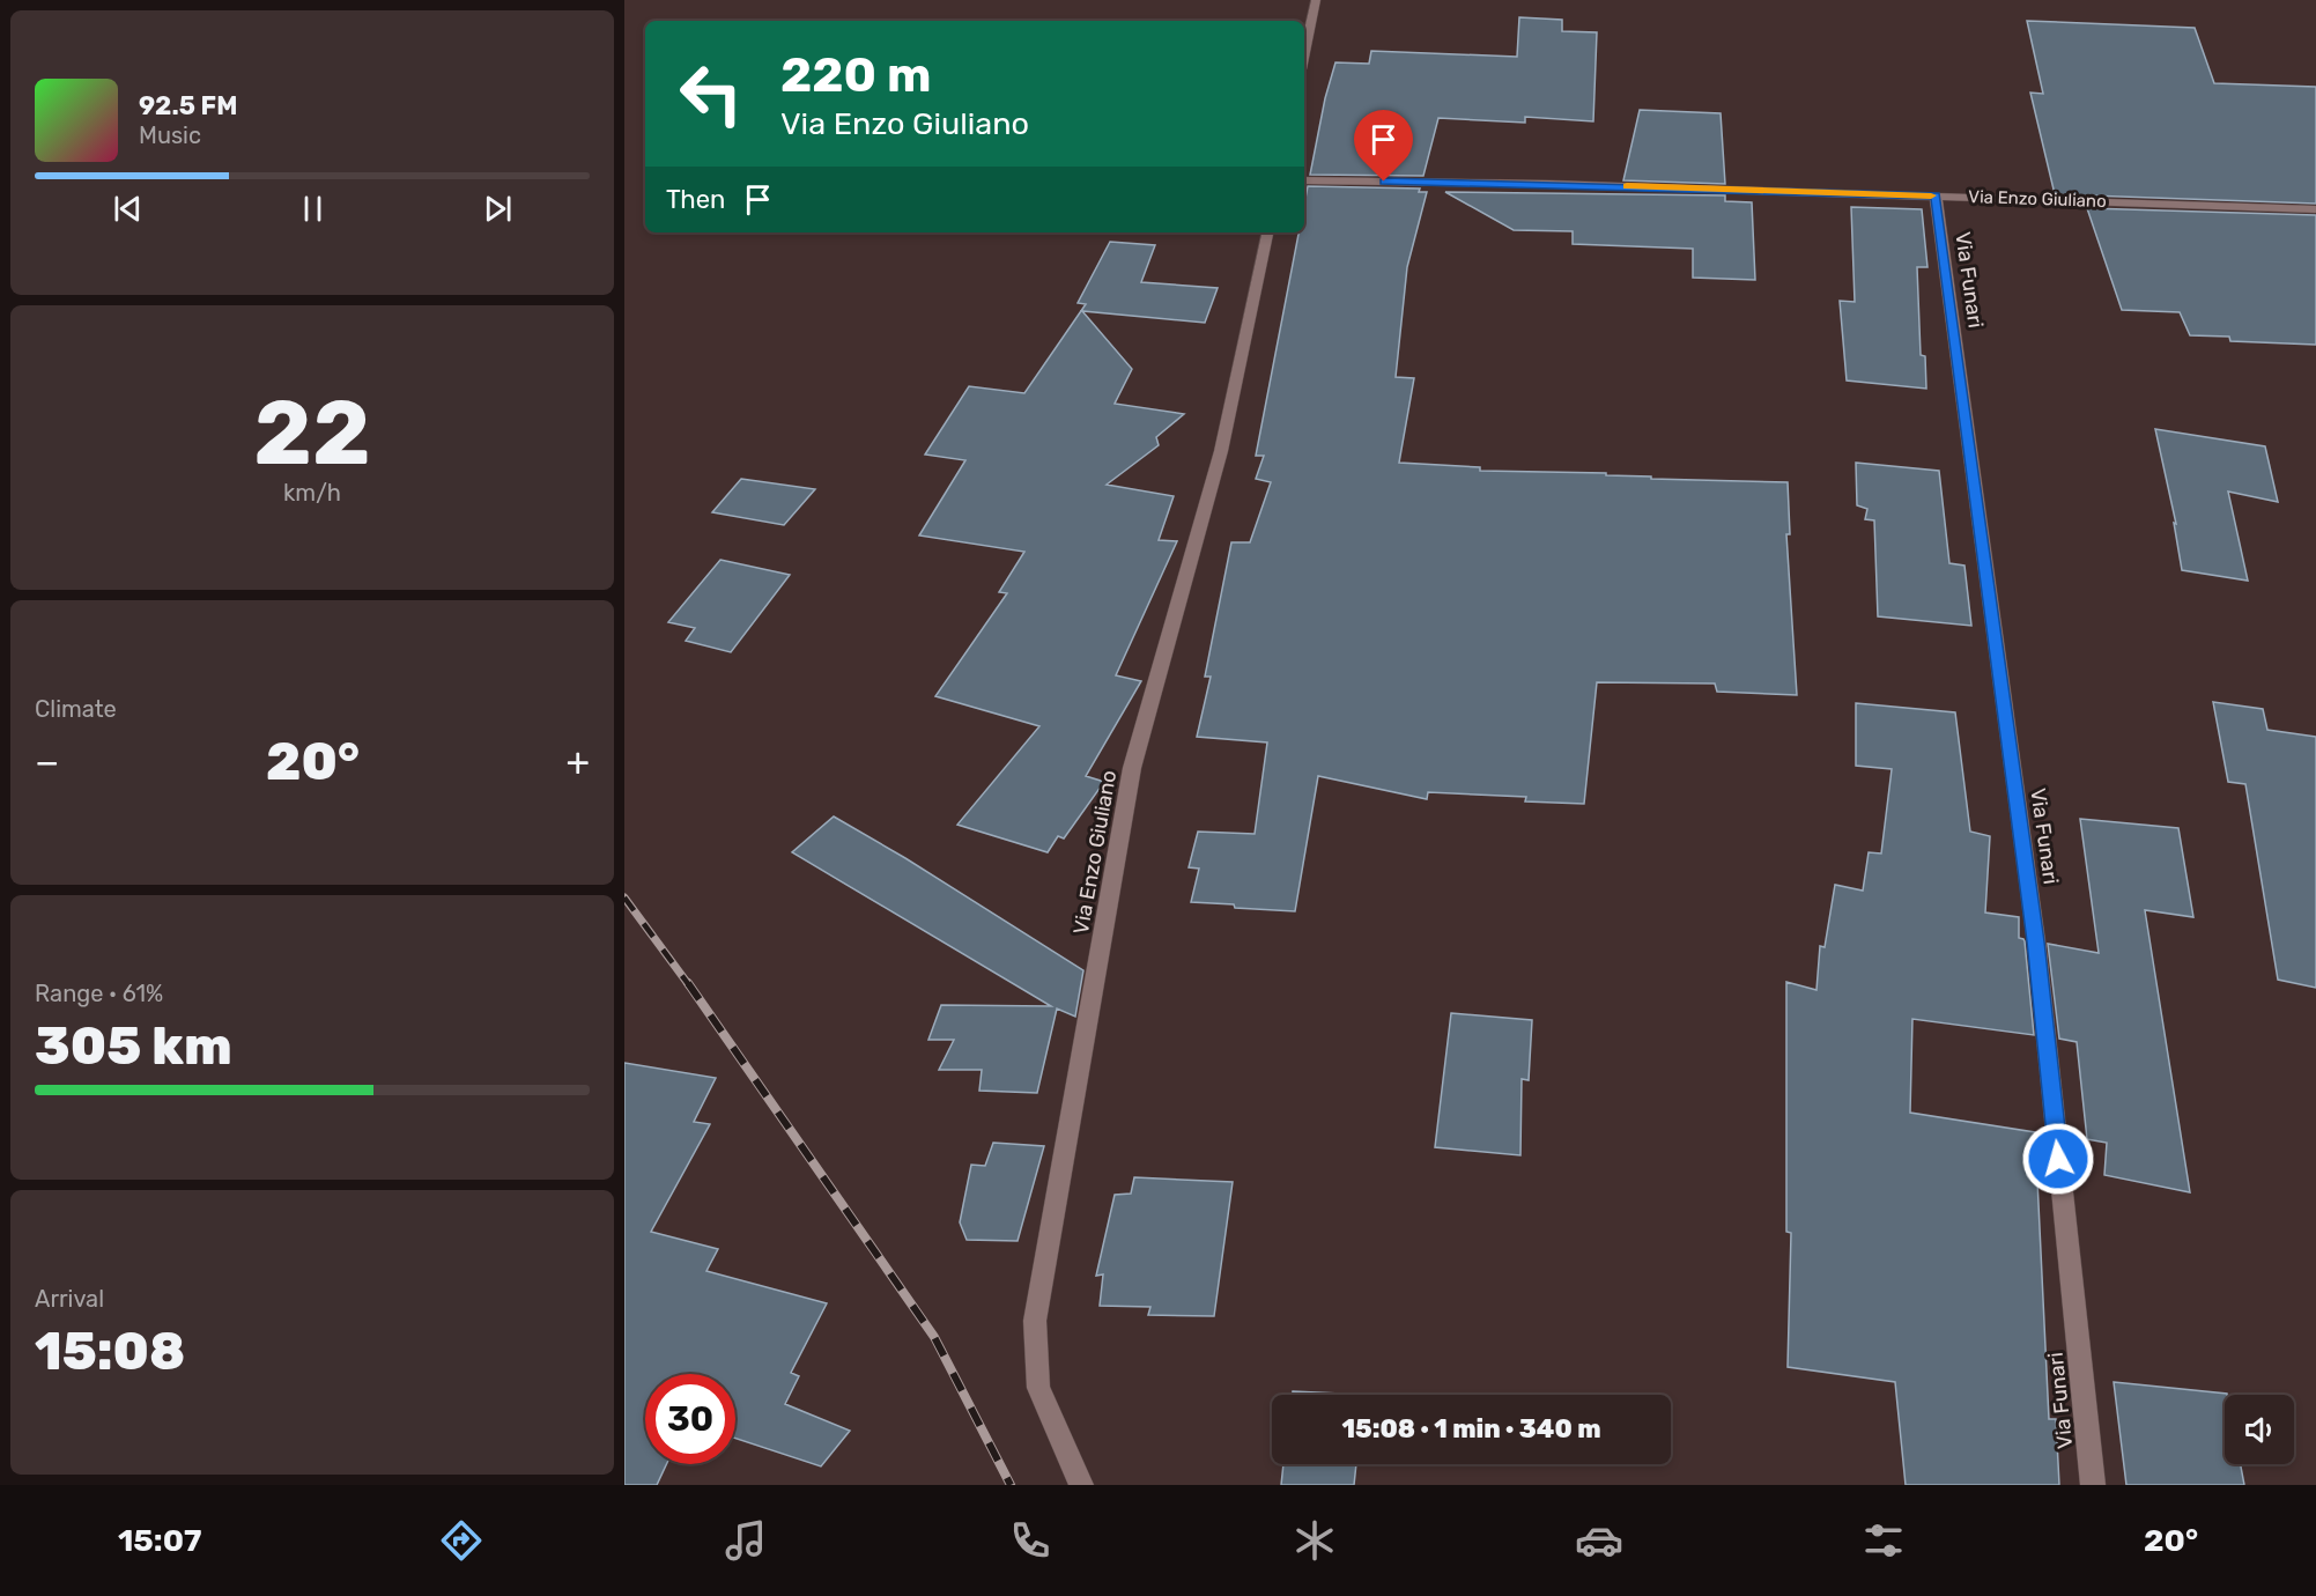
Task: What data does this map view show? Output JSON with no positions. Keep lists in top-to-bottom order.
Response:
{
  "streets": {
    "street": ["Via Enzo Giuliano", "Via Funari"]
  },
  "crossings": [
    ["Via Enzo Giuliano", "Via Funari"]
  ],
  "page": {
    "turn": ["220 m", "Via Enzo Giuliano"],
    "song": ["92.5 FM", "Music"],
    "then": "Then",
    "tile": [
      ["22", "km/h"],
      "Climate",
      ["Range · 61%", "305 km"],
      ["Arrival", "15:08"]
    ],
    "heat": ["−", "20°", "+"],
    "limit": "30",
    "trip": "15:08 · 1 min · 340 m",
    "tabs": ["15:07", "20°"]
  }
}
